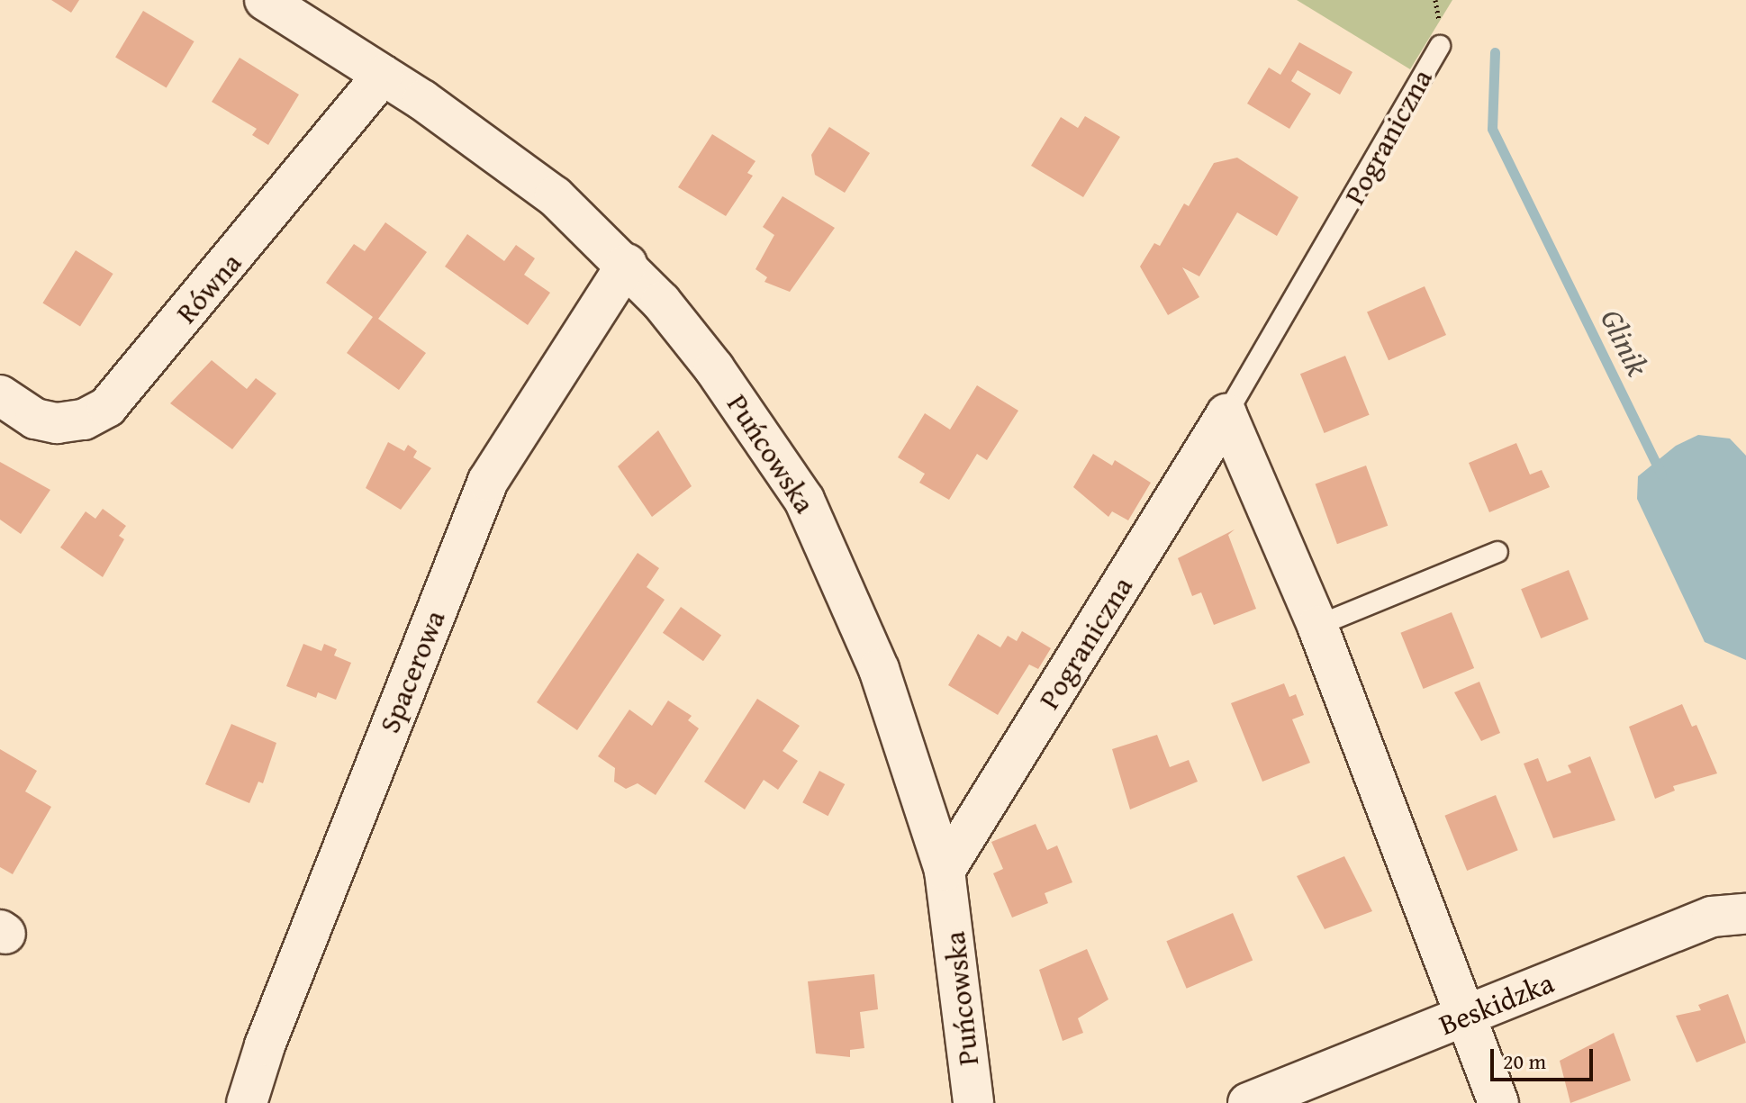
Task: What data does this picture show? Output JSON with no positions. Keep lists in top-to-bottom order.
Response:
{
  "streets": {
    "street": [
      "Pograniczna",
      "Równa",
      "Puńcowska",
      "Spacerowa",
      "Beskidzka"
    ]
  },
  "crossings": [
    ["Pograniczna", "Puńcowska"],
    ["Równa", "Puńcowska"],
    ["Puńcowska", "Spacerowa"]
  ],
  "water": ["Glinik"],
  "scale_bar": "20 m"
}
